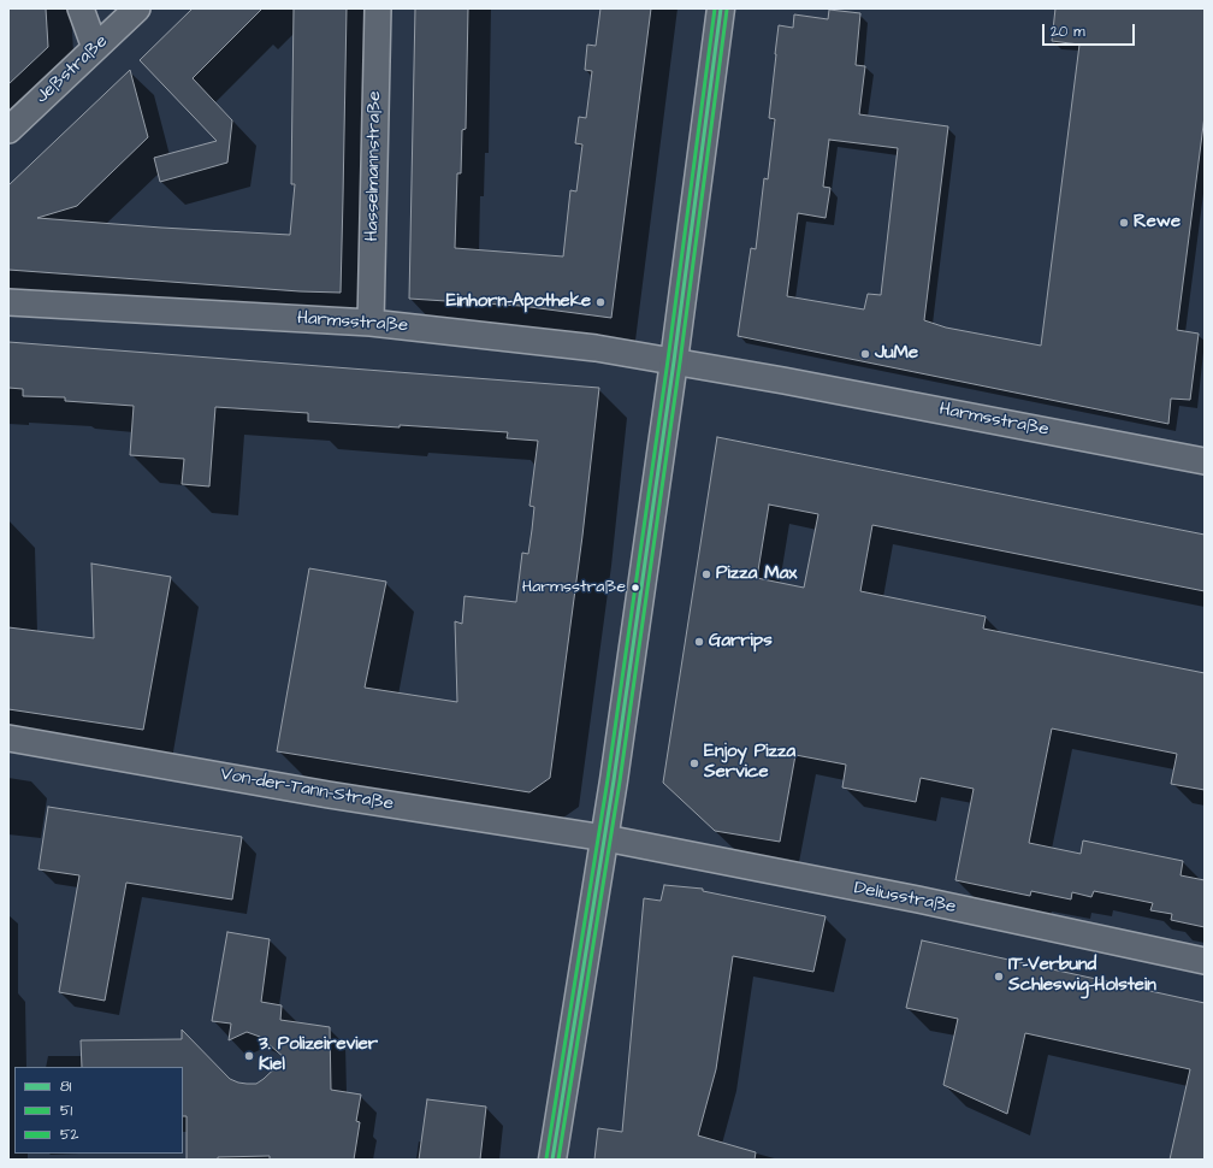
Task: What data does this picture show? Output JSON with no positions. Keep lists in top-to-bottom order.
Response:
{
  "streets": {
    "street": [
      "Jeßstraße",
      "Hasselmannstraße",
      "Harmsstraße",
      "Von-der-Tann-Straße",
      "Deliusstraße"
    ]
  },
  "crossings": [
    ["Hasselmannstraße", "Harmsstraße"],
    ["Von-der-Tann-Straße", "Deliusstraße"]
  ],
  "places": [
    "Rewe",
    "Einhorn-Apotheke",
    "JuMe",
    "Pizza Max",
    "Harmsstraße",
    "Garrips",
    "Enjoy Pizza Service",
    "IT-Verbund Schleswig-Holstein",
    "3. Polizeirevier Kiel"
  ],
  "lines": ["transit line 81", "transit line 52", "transit line 51"],
  "legend": ["81", "51", "52"],
  "scale_bar": "20 m"
}
